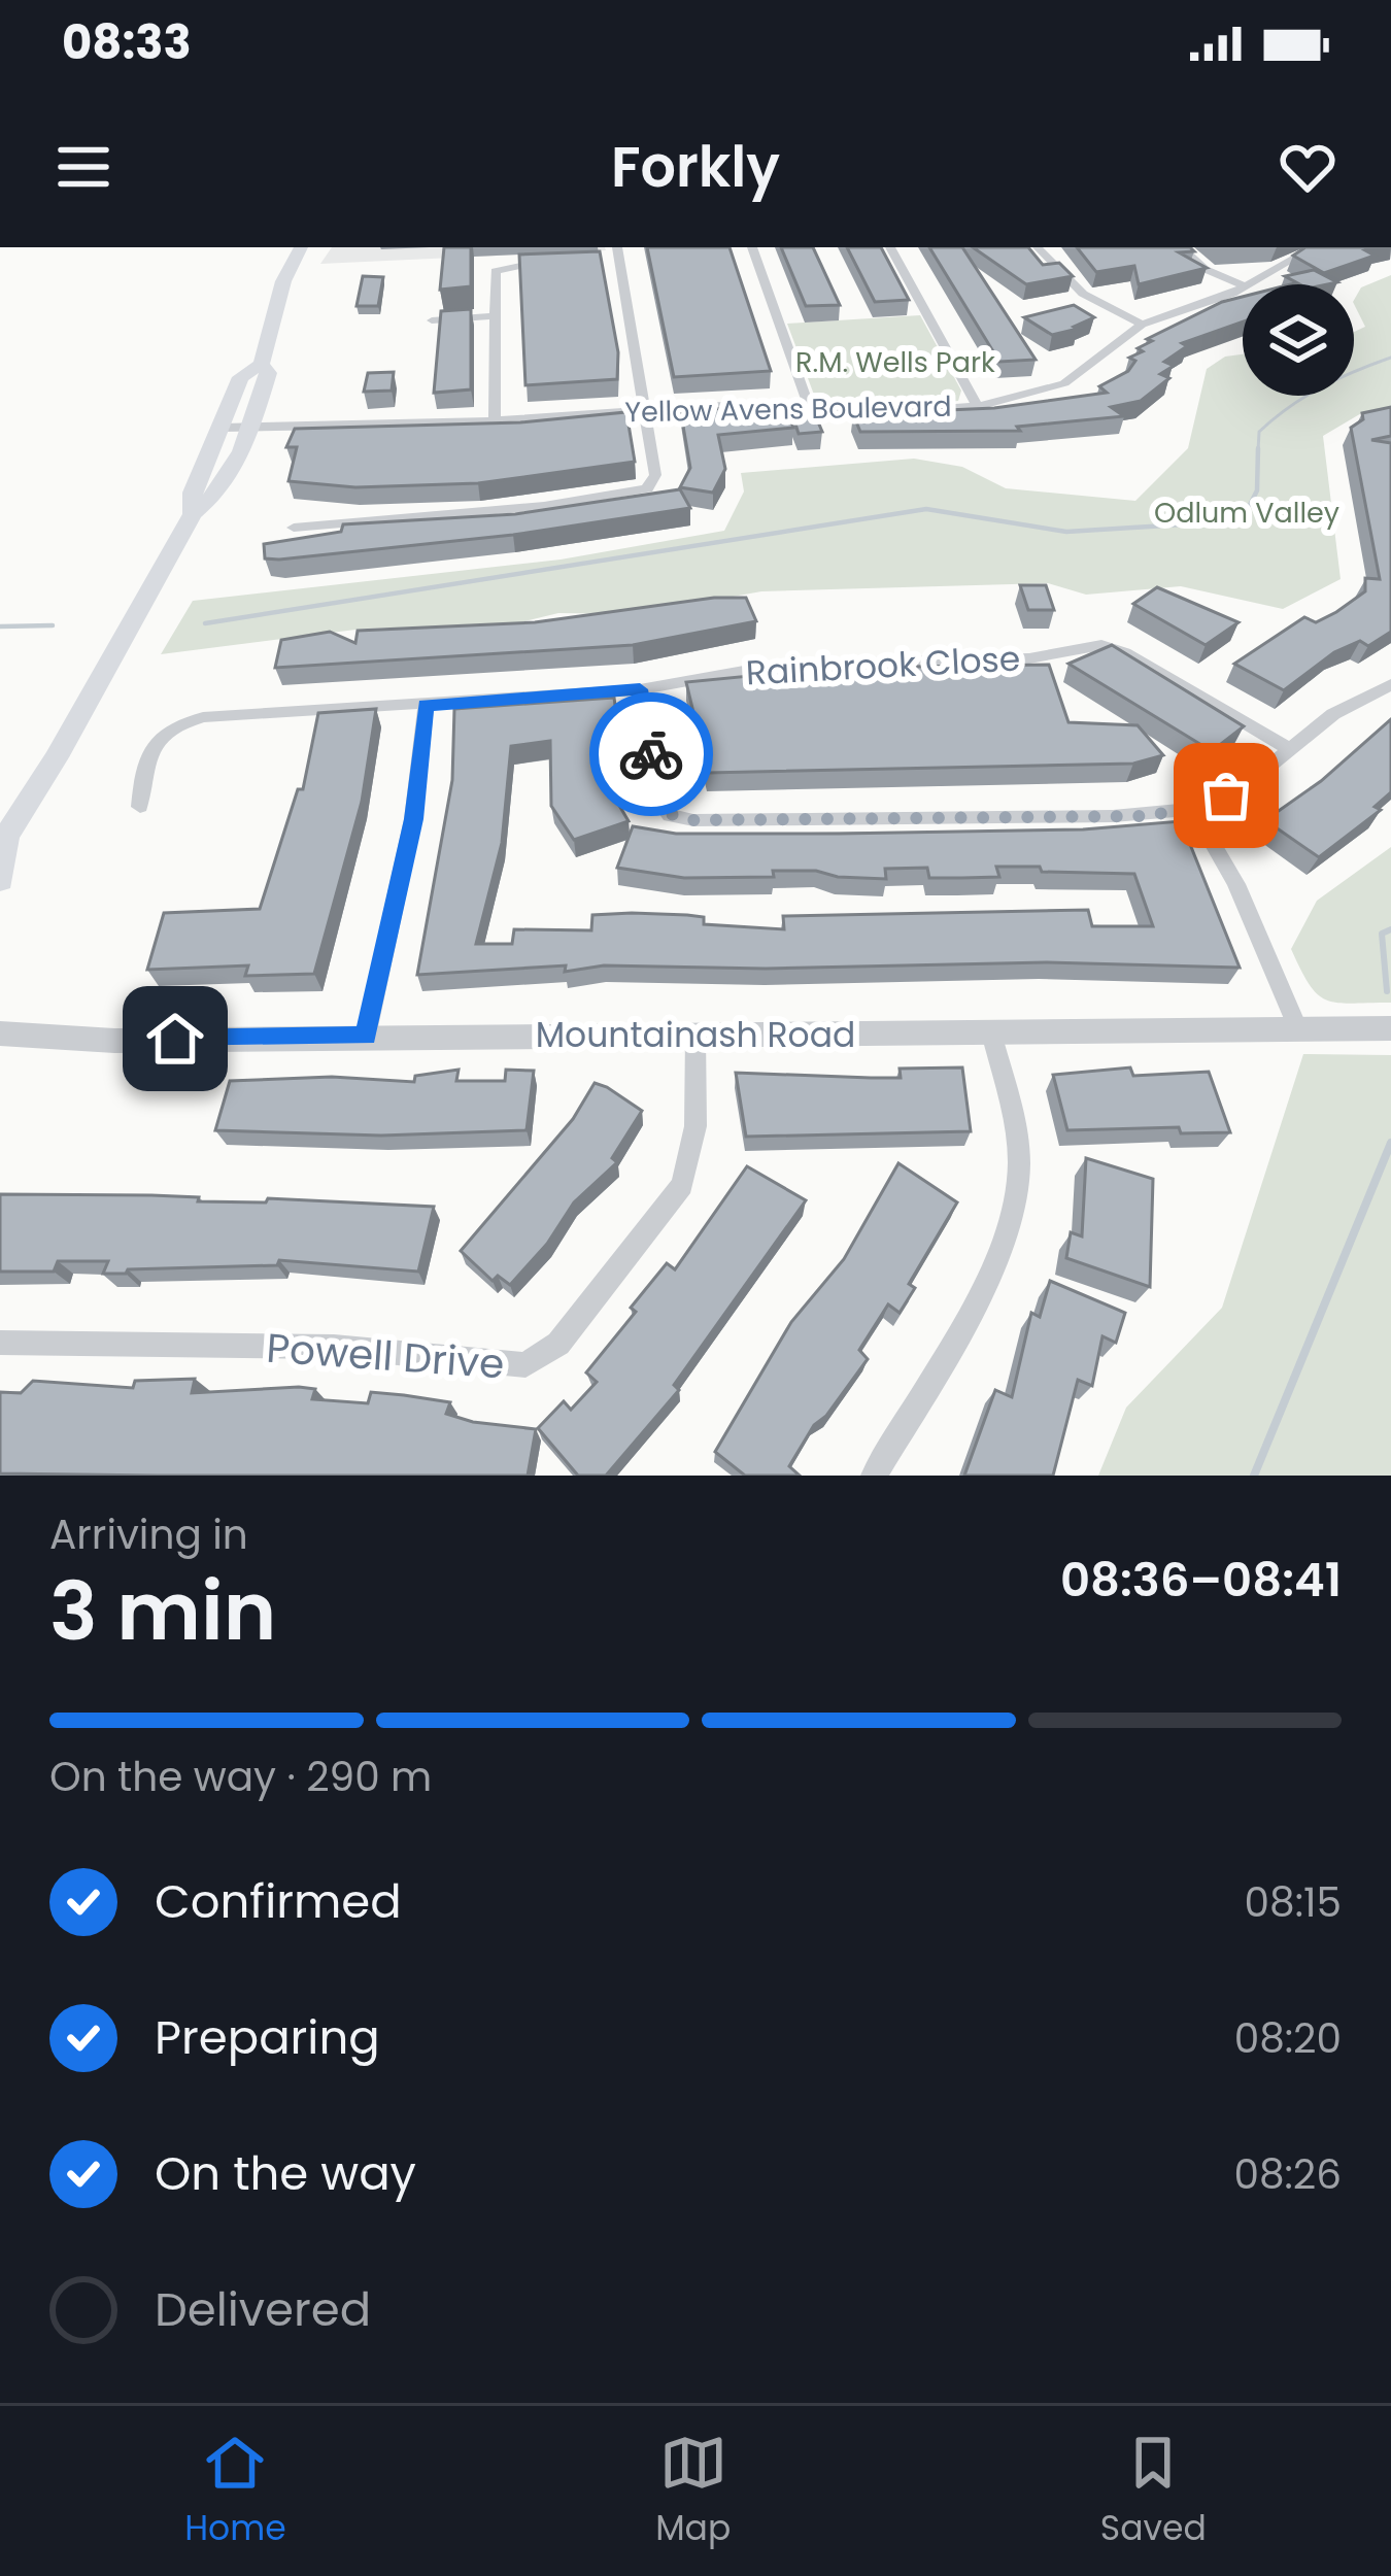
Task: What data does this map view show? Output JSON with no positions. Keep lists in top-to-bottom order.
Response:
{
  "streets": {
    "street": [
      "Yellow Avens Boulevard",
      "Rainbrook Close",
      "Mountainash Road",
      "Powell Drive"
    ]
  },
  "crossings": [
    ["Mountainash Road", "Powell Drive"]
  ],
  "parks": ["R.M. Wells Park", "Odlum Valley"],
  "page": {
    "status": "08:33",
    "header": "Forkly",
    "heading": ["3 min", "Arriving in", "08:36–08:41"],
    "bar": "On the way · 290 m",
    "list": [
      ["Confirmed", "08:15"],
      ["Preparing", "08:20"],
      ["On the way", "08:26"],
      "Delivered"
    ],
    "tabs": ["Home", "Map", "Saved"]
  }
}
